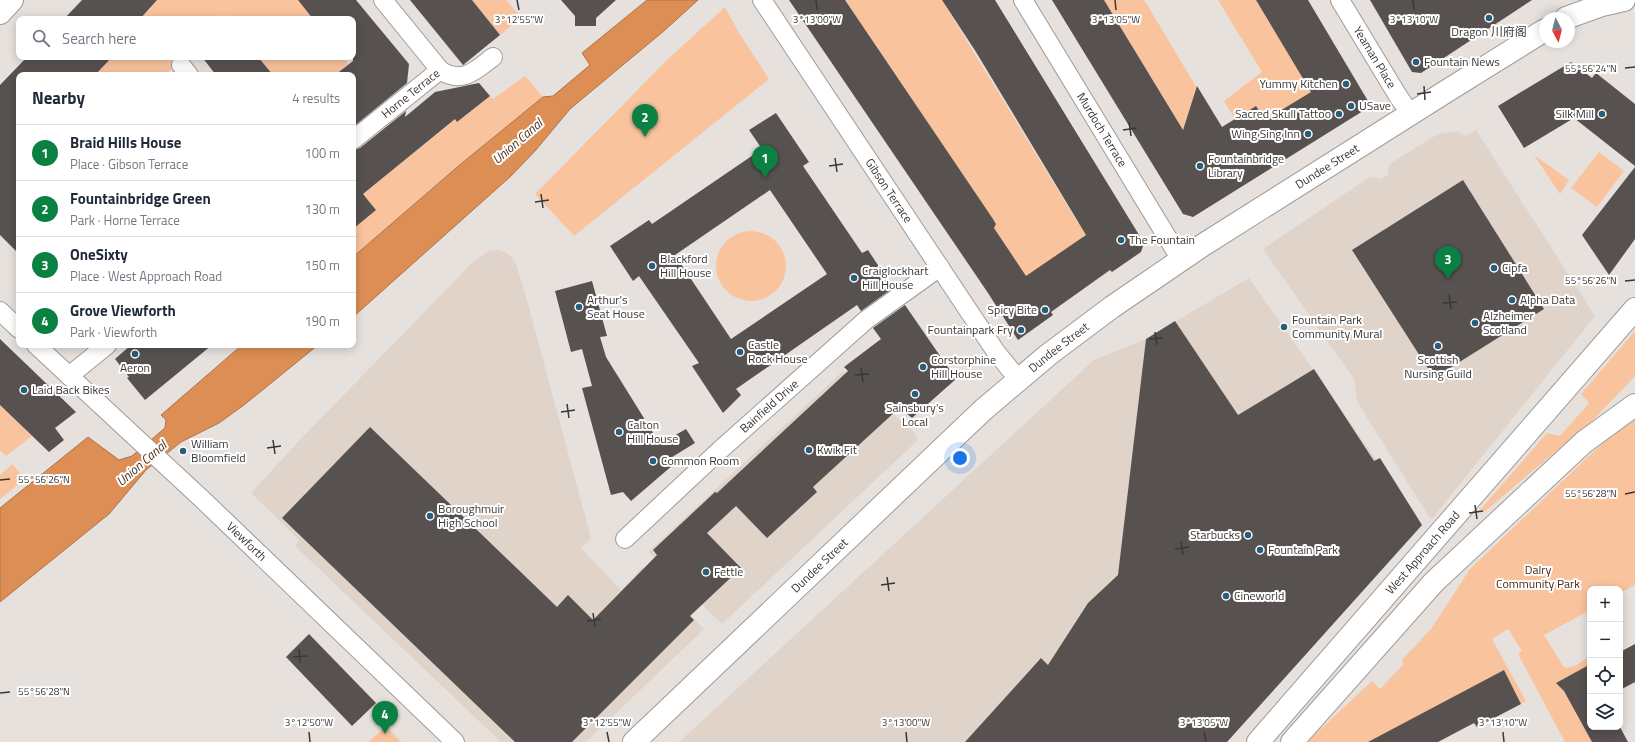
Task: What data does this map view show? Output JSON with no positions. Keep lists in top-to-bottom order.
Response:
{
  "streets": {
    "street": [
      "Yeaman Place",
      "Horne Terrace",
      "Murdoch Terrace",
      "Dundee Street",
      "Gibson Terrace",
      "Bainfield Drive",
      "Viewforth",
      "West Approach Road"
    ]
  },
  "crossings": [
    ["Yeaman Place", "Dundee Street"],
    ["Murdoch Terrace", "Dundee Street"],
    ["Dundee Street", "Gibson Terrace"],
    ["Gibson Terrace", "Bainfield Drive"]
  ],
  "water": ["Union Canal"],
  "parks": ["Dalry Community Park"],
  "places": [
    "Dragon 川府阁",
    "Fountain News",
    "Yummy Kitchen",
    "USave",
    "Sacred Skull Tattoo",
    "Silk Mill",
    "Wing Sing Inn",
    "Fountainbridge Library",
    "The Fountain",
    "Blackford Hill House",
    "Cipfa",
    "Craiglockhart Hill House",
    "Alpha Data",
    "Arthur's Seat House",
    "Spicy Bite",
    "Alzheimer Scotland",
    "Fountain Park Community Mural",
    "Fountainpark Fry",
    "Scottish Nursing Guild",
    "Castle Rock House",
    "Aeron",
    "Corstorphine Hill House",
    "Laid Back Bikes",
    "Sainsbury's Local",
    "Calton Hill House",
    "Kwik Fit",
    "William Bloomfield",
    "Common Room",
    "Boroughmuir High School",
    "Starbucks",
    "Fountain Park",
    "Fettle",
    "Cineworld"
  ],
  "north": "bottom",
  "page": {
    "search": "Search here",
    "heading": ["Nearby", "4 results"],
    "pins": [
      "2",
      "1",
      "3",
      "4"
    ],
    "list": [
      {
        "mark": "1",
        "name": "Braid Hills House",
        "note": "Place · Gibson Terrace",
        "value": "100 m"
      },
      {
        "mark": "2",
        "name": "Fountainbridge Green",
        "note": "Park · Horne Terrace",
        "value": "130 m"
      },
      {
        "mark": "3",
        "name": "OneSixty",
        "note": "Place · West Approach Road",
        "value": "150 m"
      },
      {
        "mark": "4",
        "name": "Grove Viewforth",
        "note": "Park · Viewforth",
        "value": "190 m"
      }
    ],
    "map_buttons": ["+", "−"]
  },
  "coordinates": [
    "3°12'55\"W",
    "3°13'00\"W",
    "3°13'05\"W",
    "3°13'10\"W",
    "55°56'24\"N",
    "55°56'26\"N",
    "55°56'28\"N",
    "3°12'50\"W"
  ]
}
